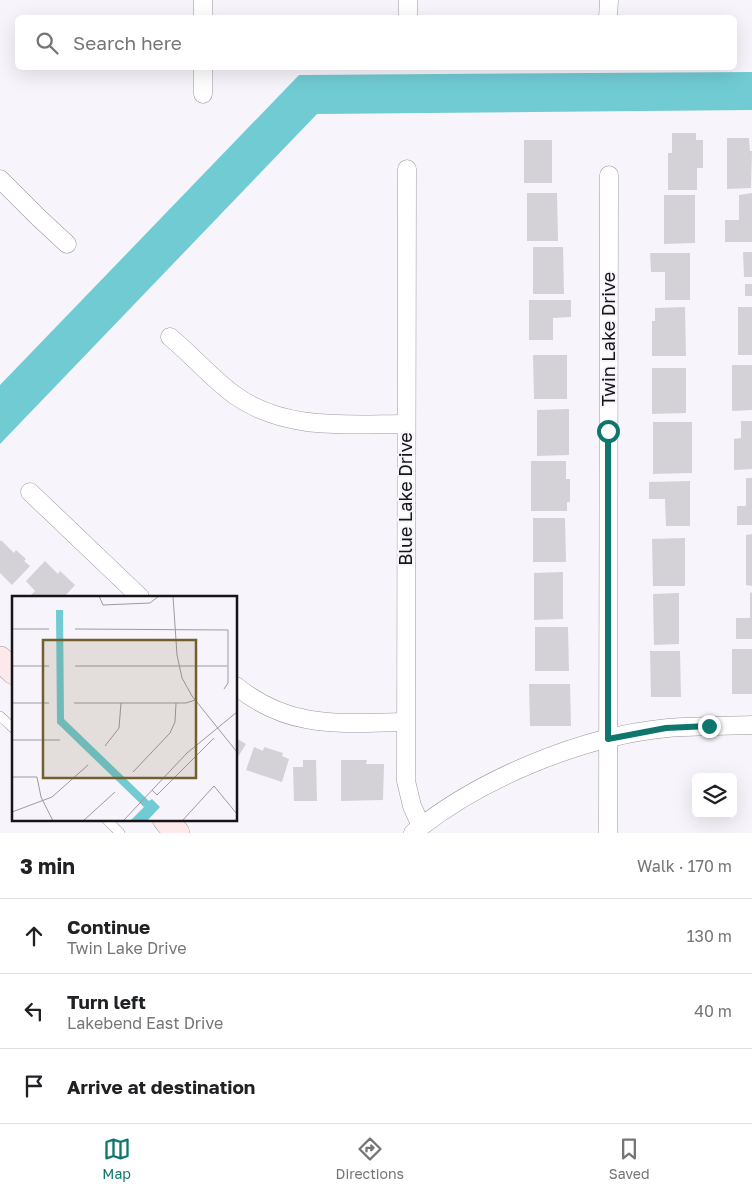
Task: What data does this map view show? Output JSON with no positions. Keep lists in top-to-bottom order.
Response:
{
  "streets": {
    "street": ["Twin Lake Drive", "Blue Lake Drive"]
  },
  "page": {
    "search": "Search here",
    "heading": ["3 min", "Walk · 170 m"],
    "list": [
      ["Continue", "Twin Lake Drive", "130 m"],
      ["Turn left", "Lakebend East Drive", "40 m"],
      "Arrive at destination"
    ],
    "nav": ["Map", "Directions", "Saved"]
  }
}
